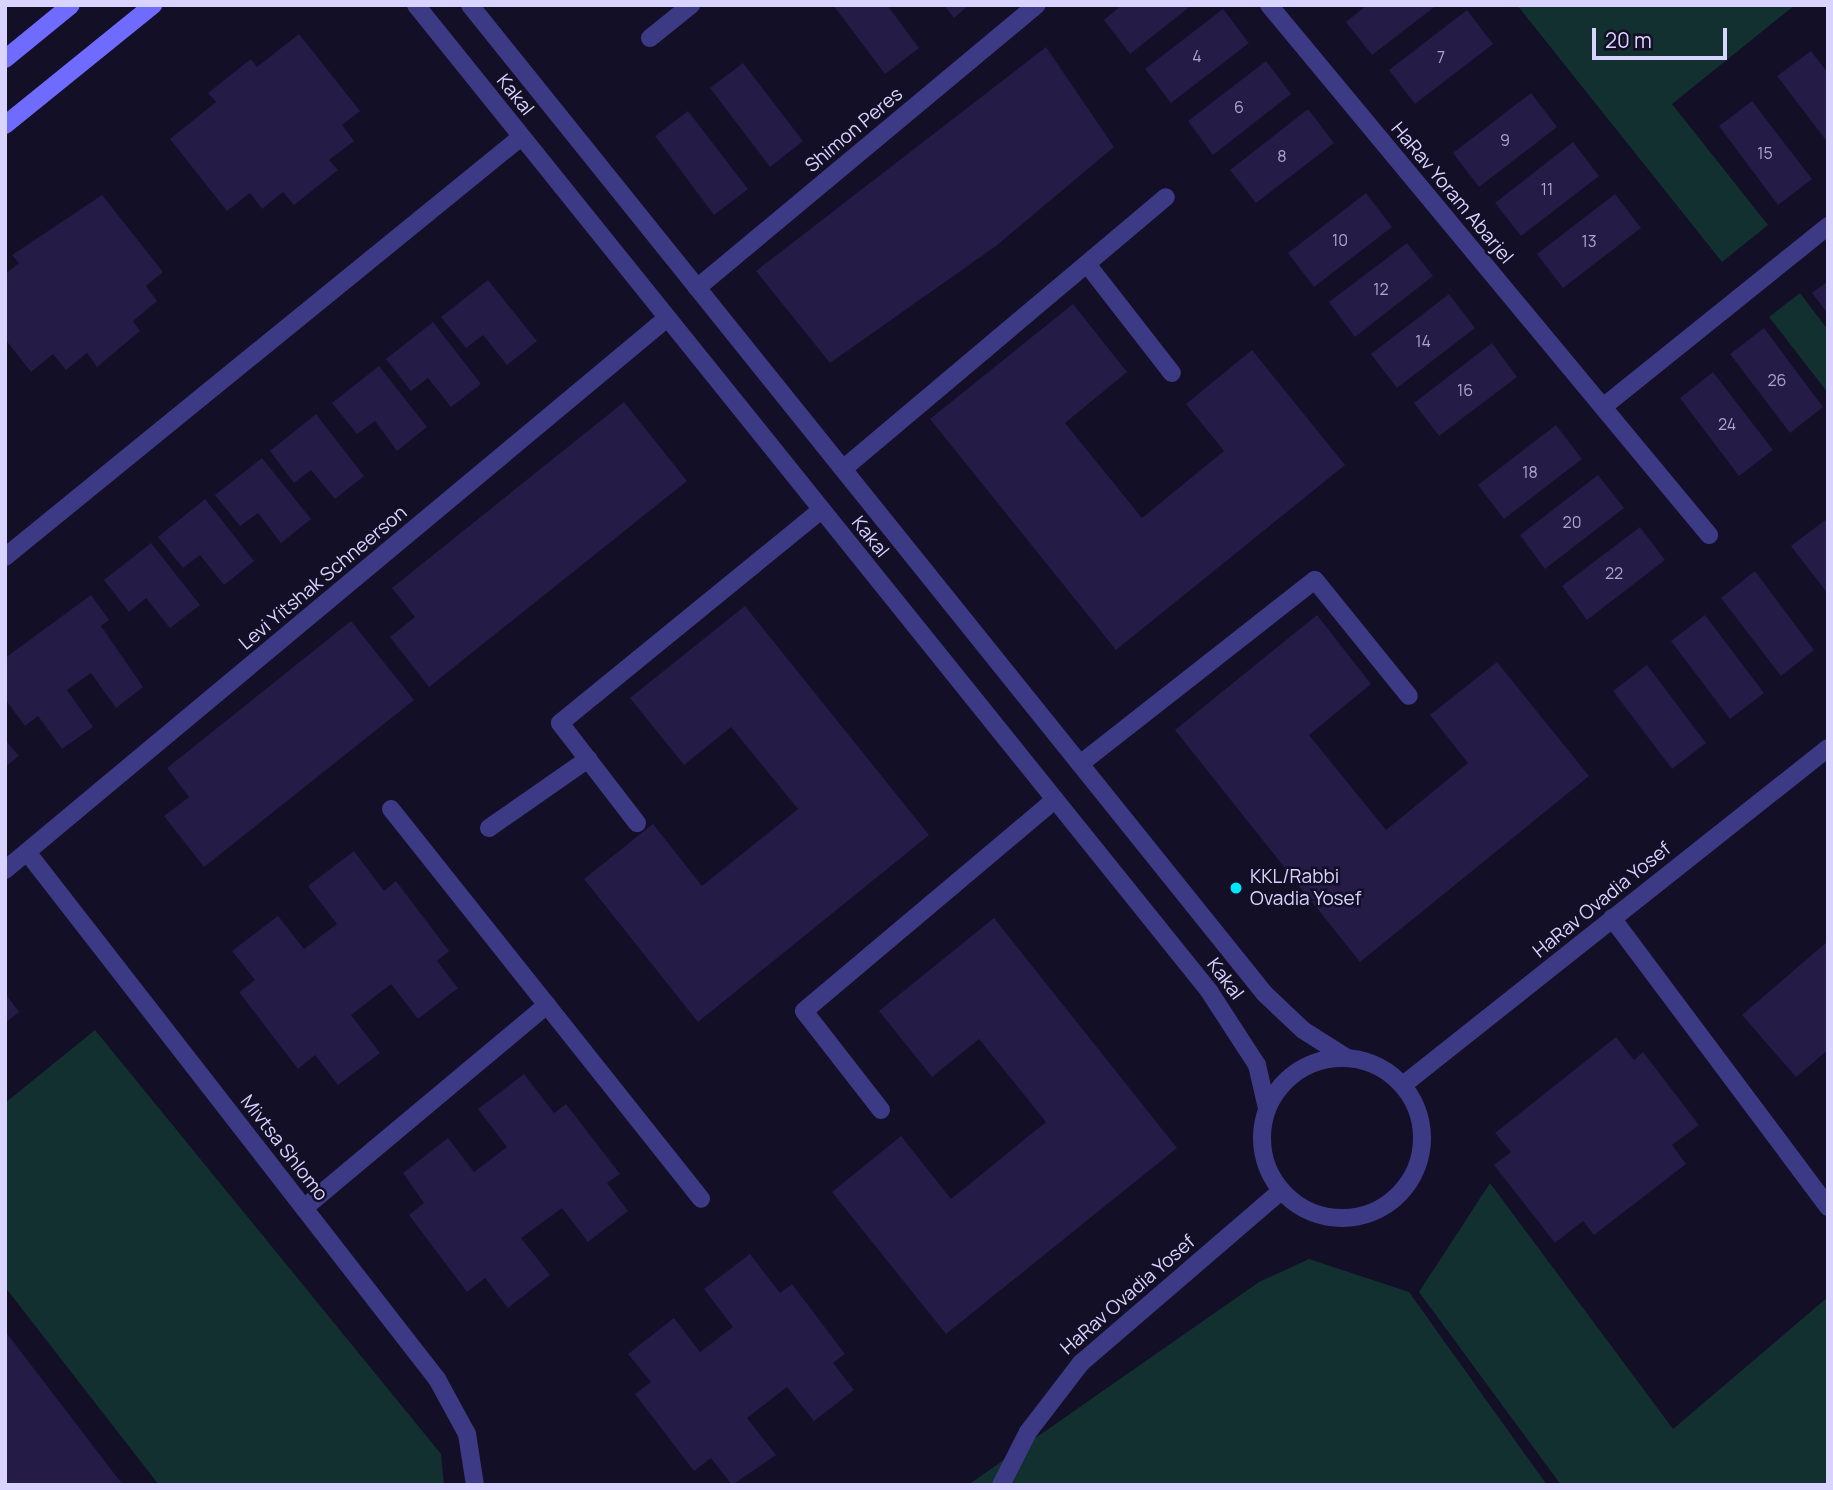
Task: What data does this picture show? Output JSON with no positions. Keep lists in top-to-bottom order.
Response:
{
  "streets": {
    "street": [
      "Kakal",
      "Shimon Peres",
      "HaRav Yoram Abarjel",
      "Levi Yitshak Schneerson",
      "HaRav Ovadia Yosef",
      "Mivtsa Shlomo"
    ]
  },
  "crossings": [
    ["Kakal", "Shimon Peres"],
    ["Kakal", "Levi Yitshak Schneerson"],
    ["Kakal", "HaRav Ovadia Yosef"],
    ["Levi Yitshak Schneerson", "Mivtsa Shlomo"]
  ],
  "places": ["KKL/Rabbi Ovadia Yosef"],
  "house_numbers": [
    "4",
    "7",
    "6",
    "9",
    "15",
    "8",
    "11",
    "10",
    "13",
    "12",
    "14",
    "26",
    "16",
    "24",
    "18",
    "20",
    "22"
  ],
  "scale_bar": "20 m"
}
